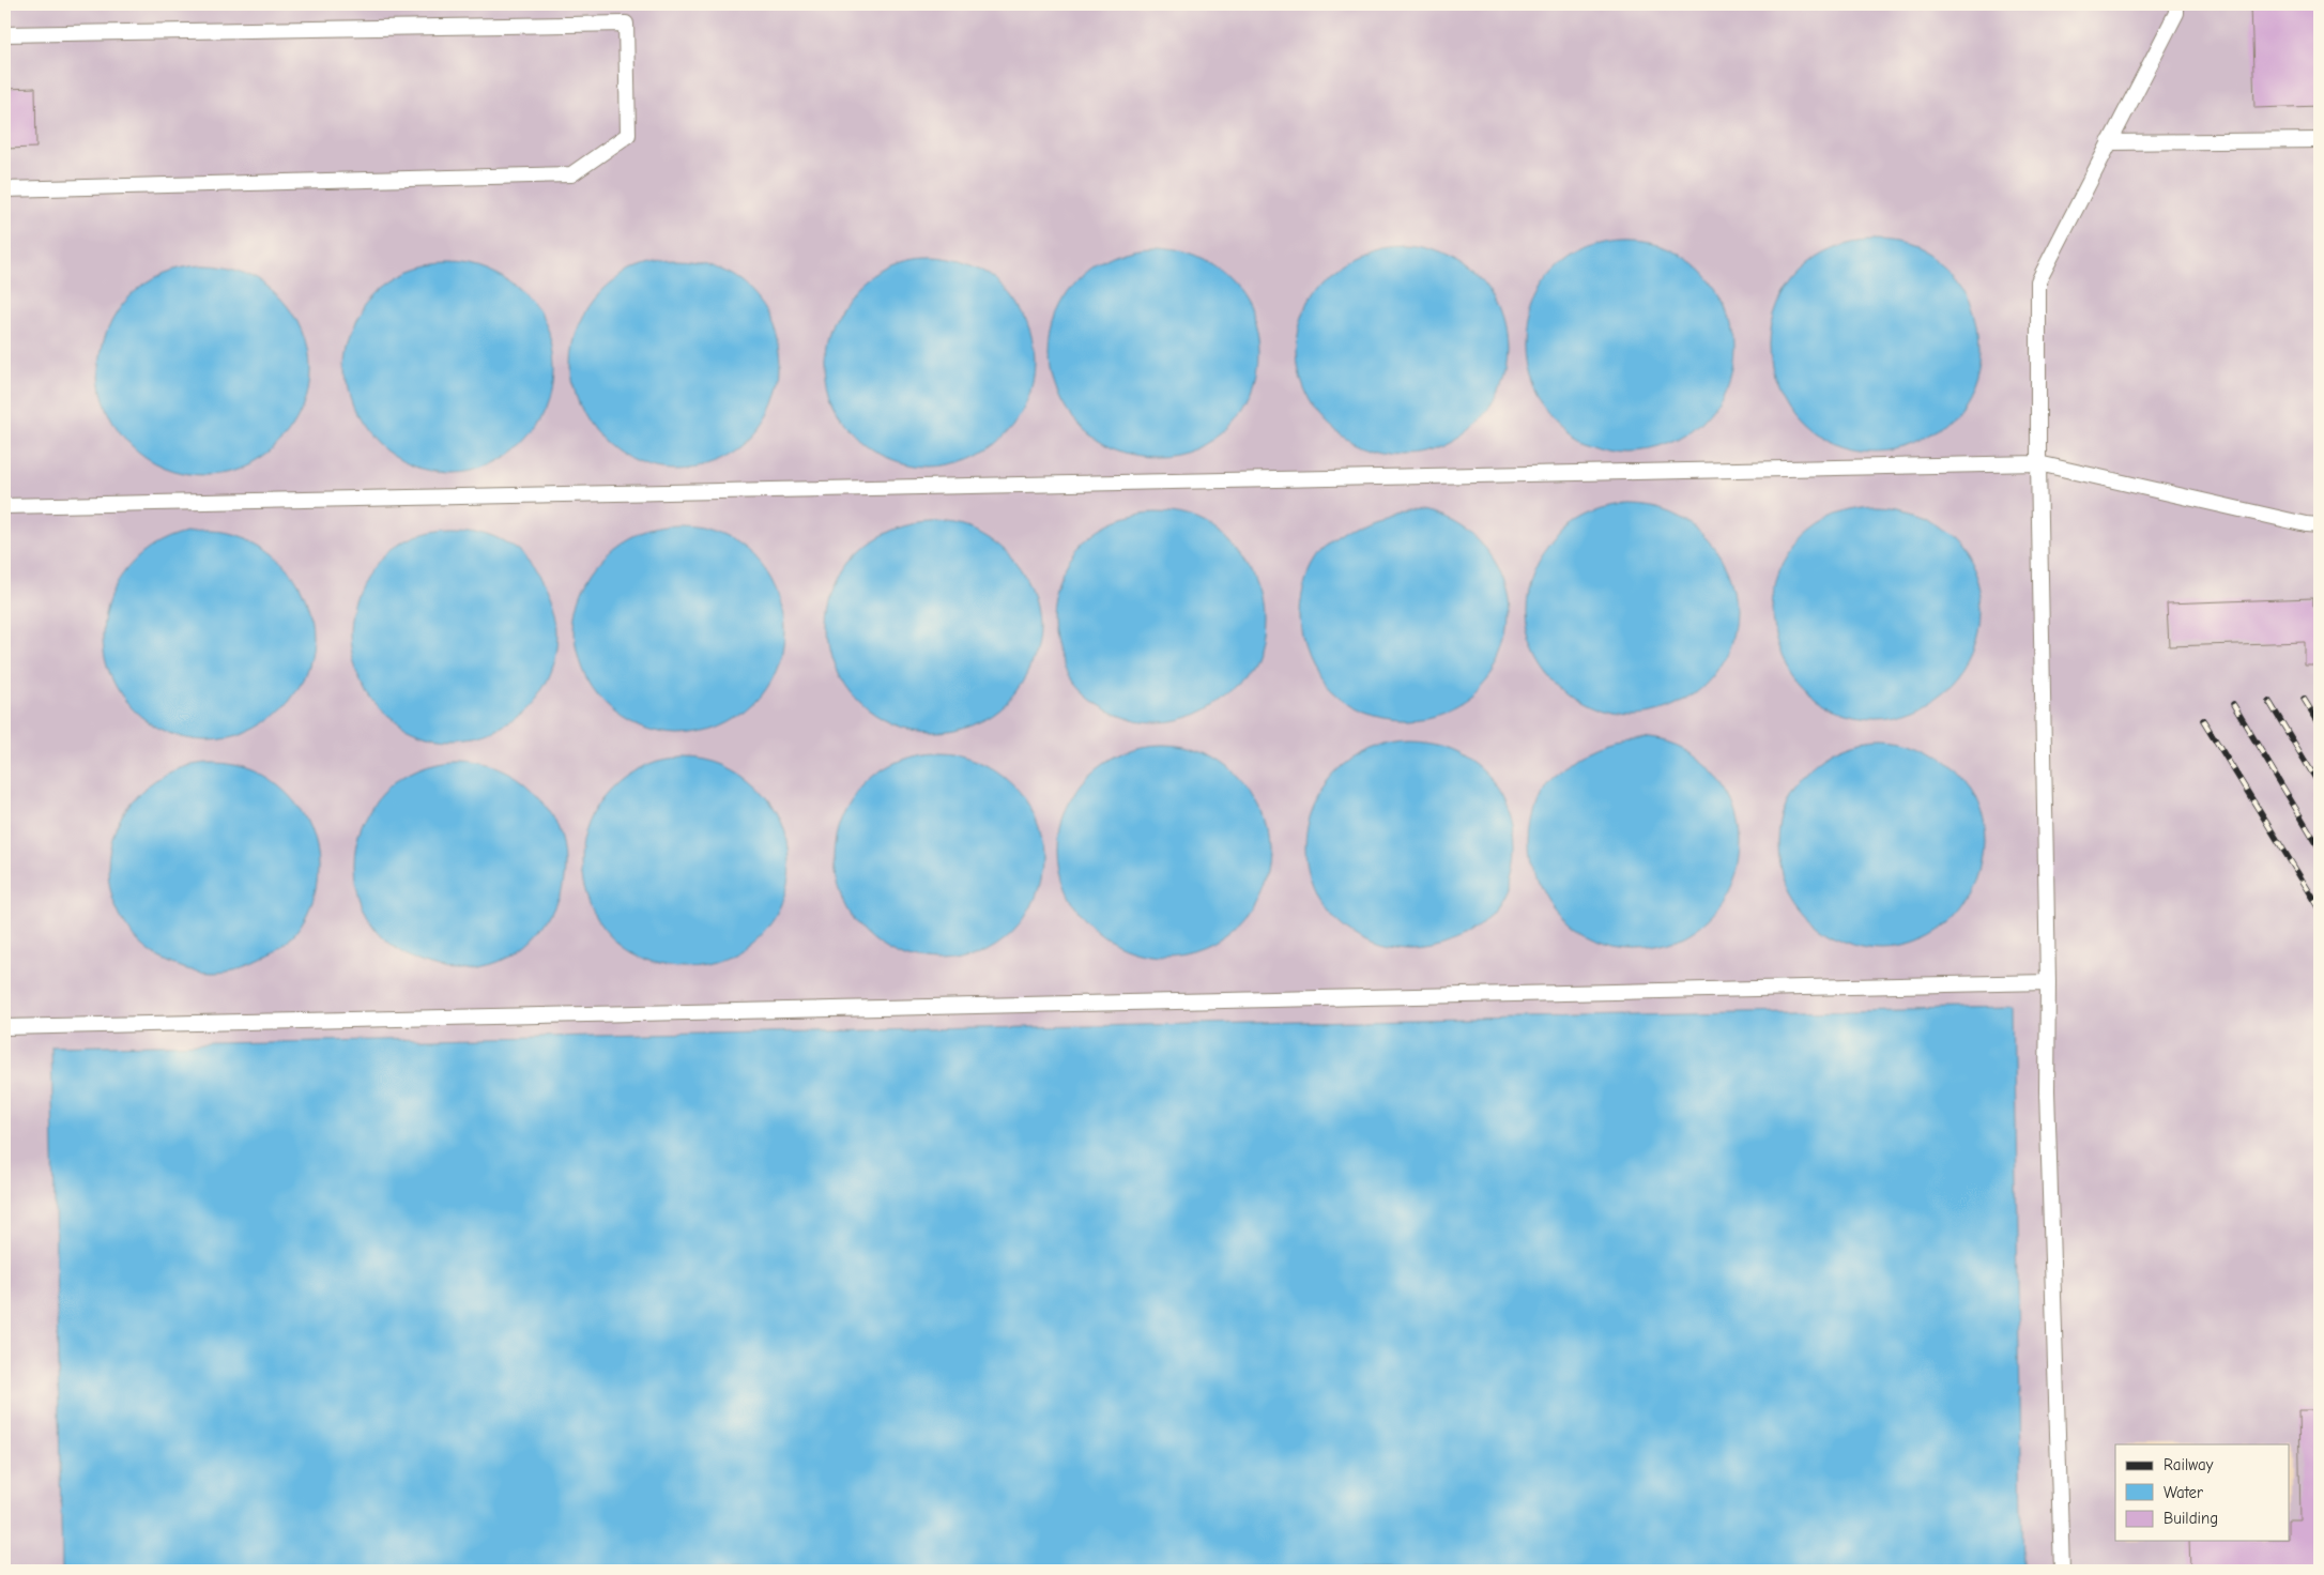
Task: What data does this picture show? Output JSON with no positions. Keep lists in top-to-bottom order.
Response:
{
  "legend": ["Railway", "Water", "Building"]
}
